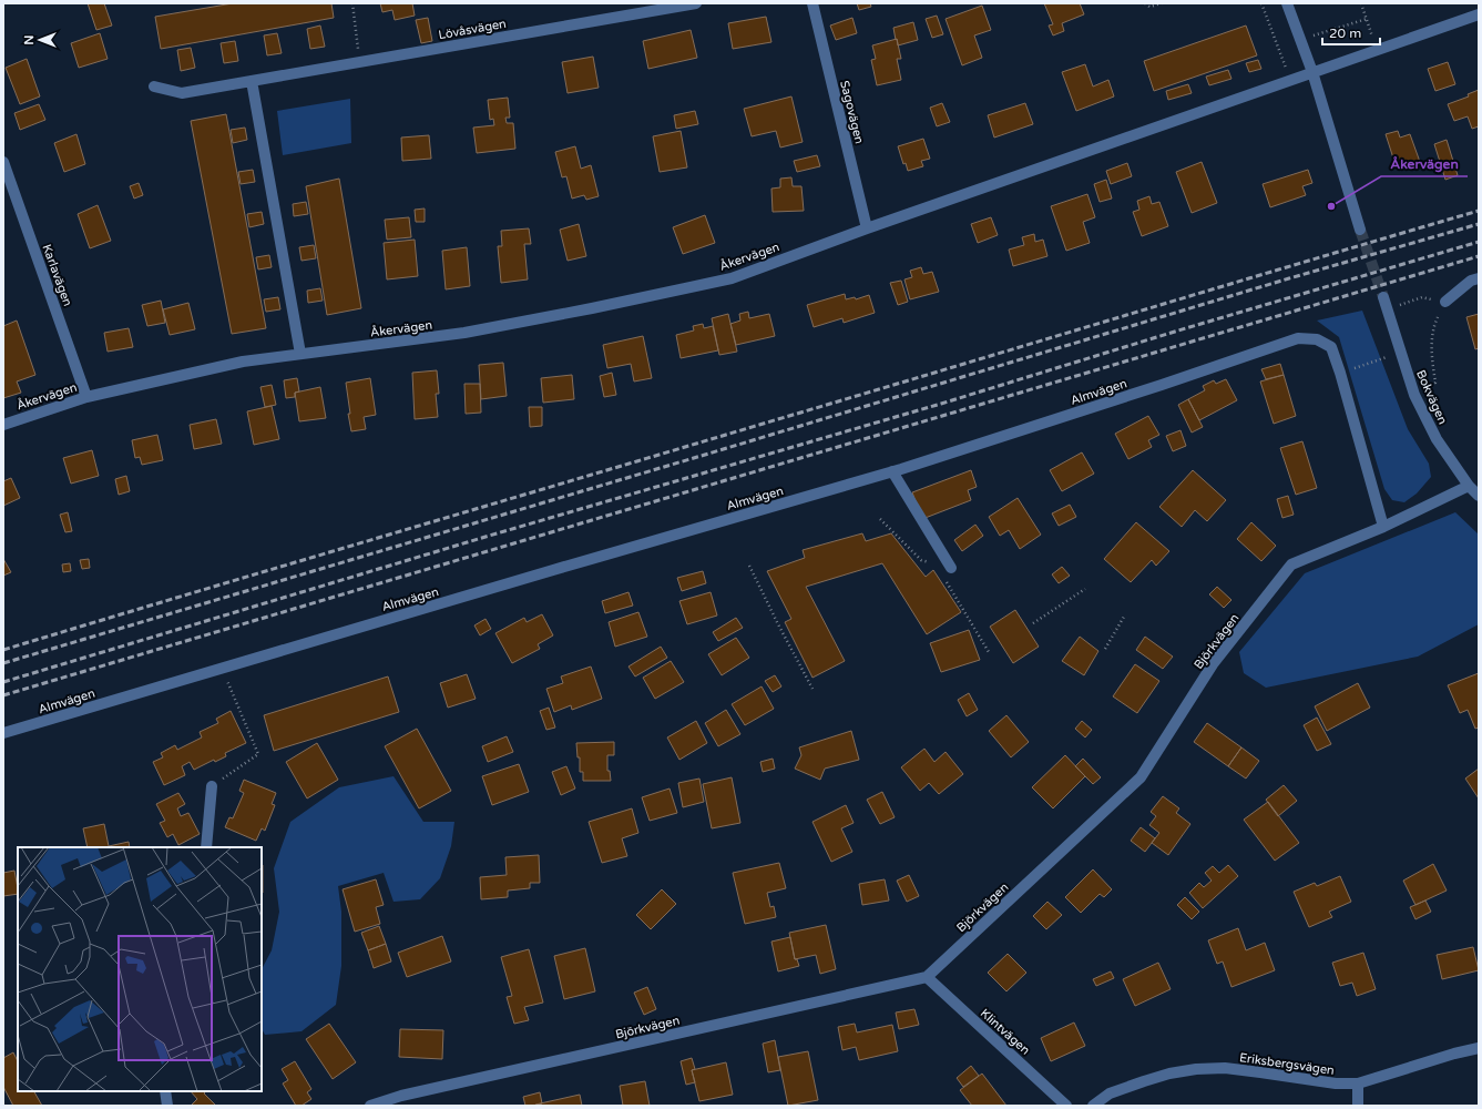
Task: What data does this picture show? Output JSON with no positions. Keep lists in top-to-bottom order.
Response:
{
  "streets": {
    "street": [
      "Lövåsvägen",
      "Sagovägen",
      "Åkervägen",
      "Karlavägen",
      "Almvägen",
      "Bokvägen",
      "Björkvägen",
      "Klintvägen",
      "Eriksbergsvägen"
    ]
  },
  "crossings": [
    ["Sagovägen", "Åkervägen"],
    ["Åkervägen", "Karlavägen"],
    ["Almvägen", "Björkvägen"],
    ["Bokvägen", "Björkvägen"],
    ["Björkvägen", "Klintvägen"]
  ],
  "places": ["Åkervägen"],
  "scale_bar": "20 m",
  "north": "left"
}
